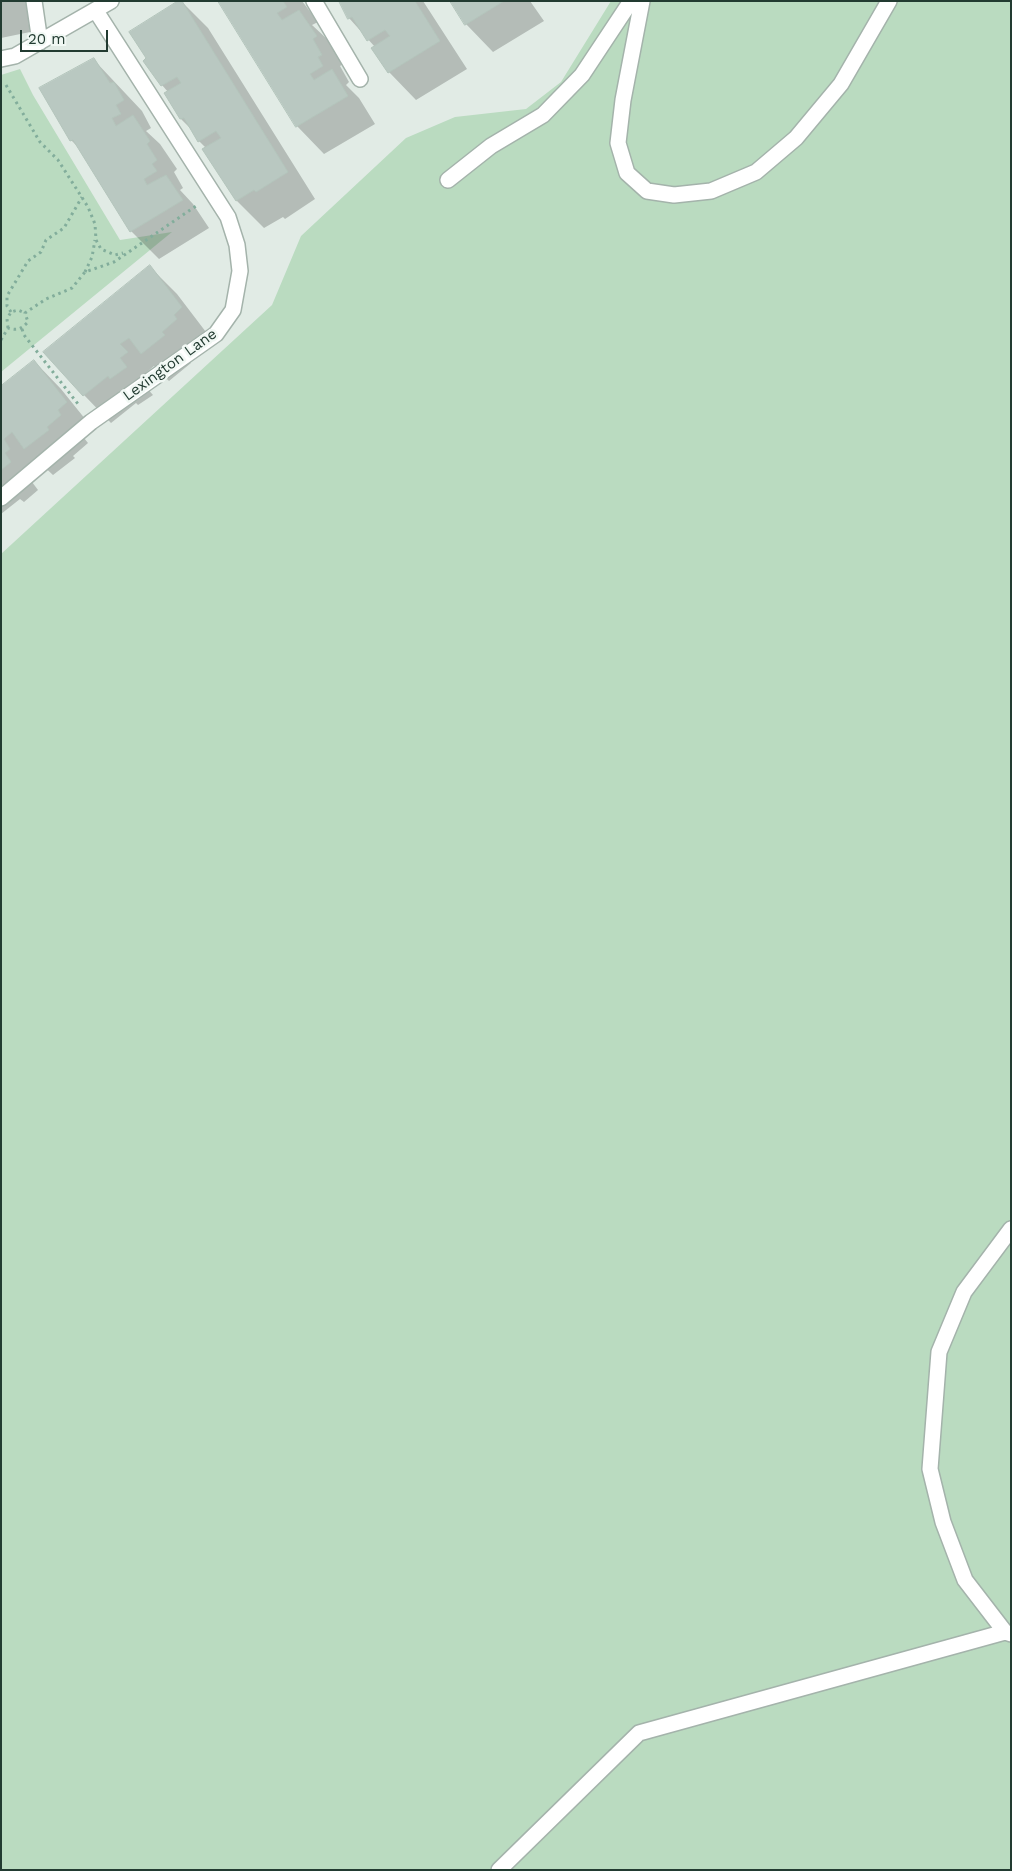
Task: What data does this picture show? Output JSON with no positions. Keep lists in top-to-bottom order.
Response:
{
  "streets": {
    "street": ["Lexington Lane"]
  },
  "scale_bar": "20 m"
}
